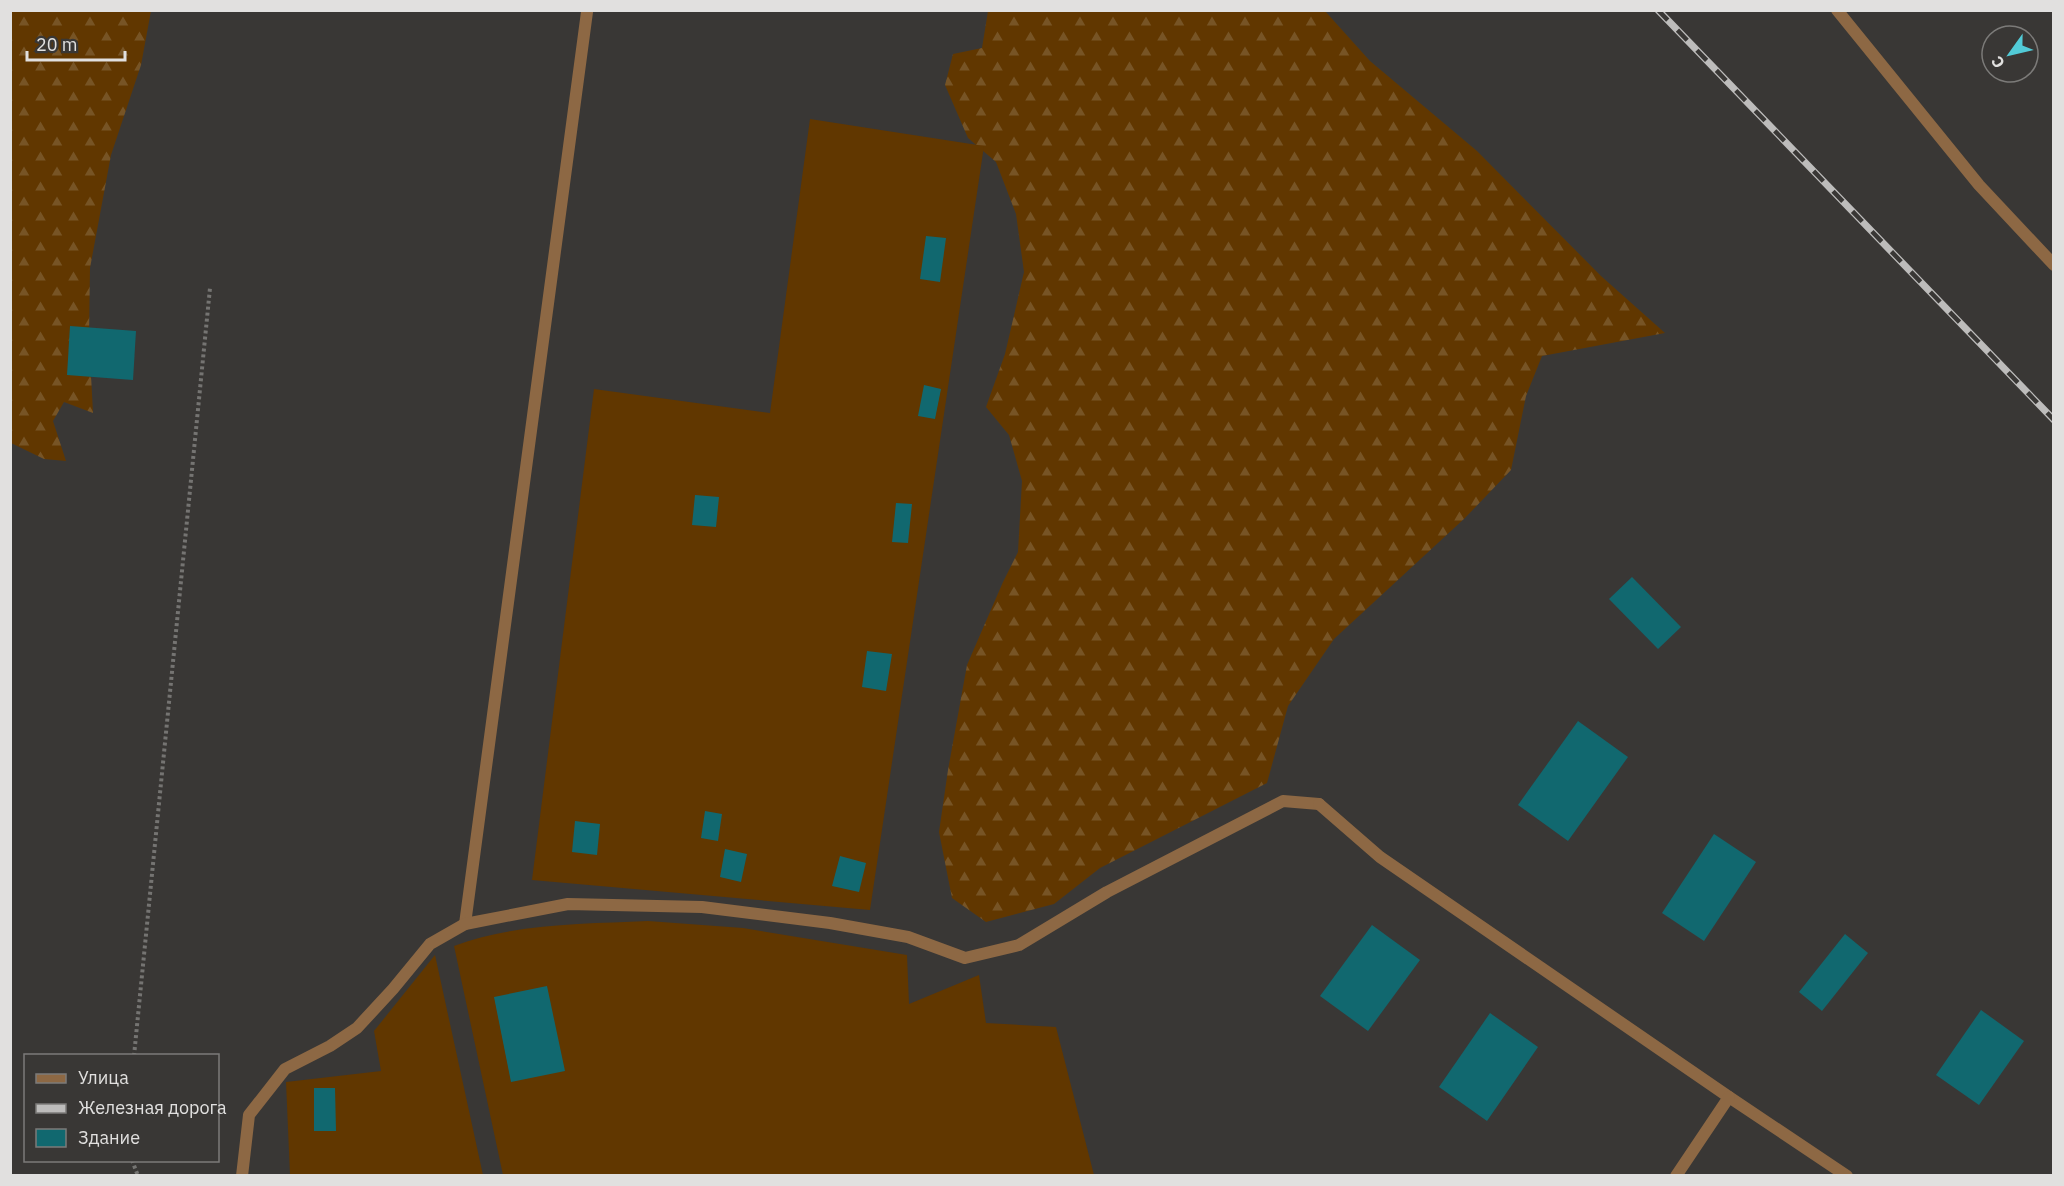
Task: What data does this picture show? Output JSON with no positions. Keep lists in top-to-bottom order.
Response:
{
  "legend": ["Улица", "Железная дорога", "Здание"],
  "scale_bar": "20 m",
  "north": "bottom left"
}
